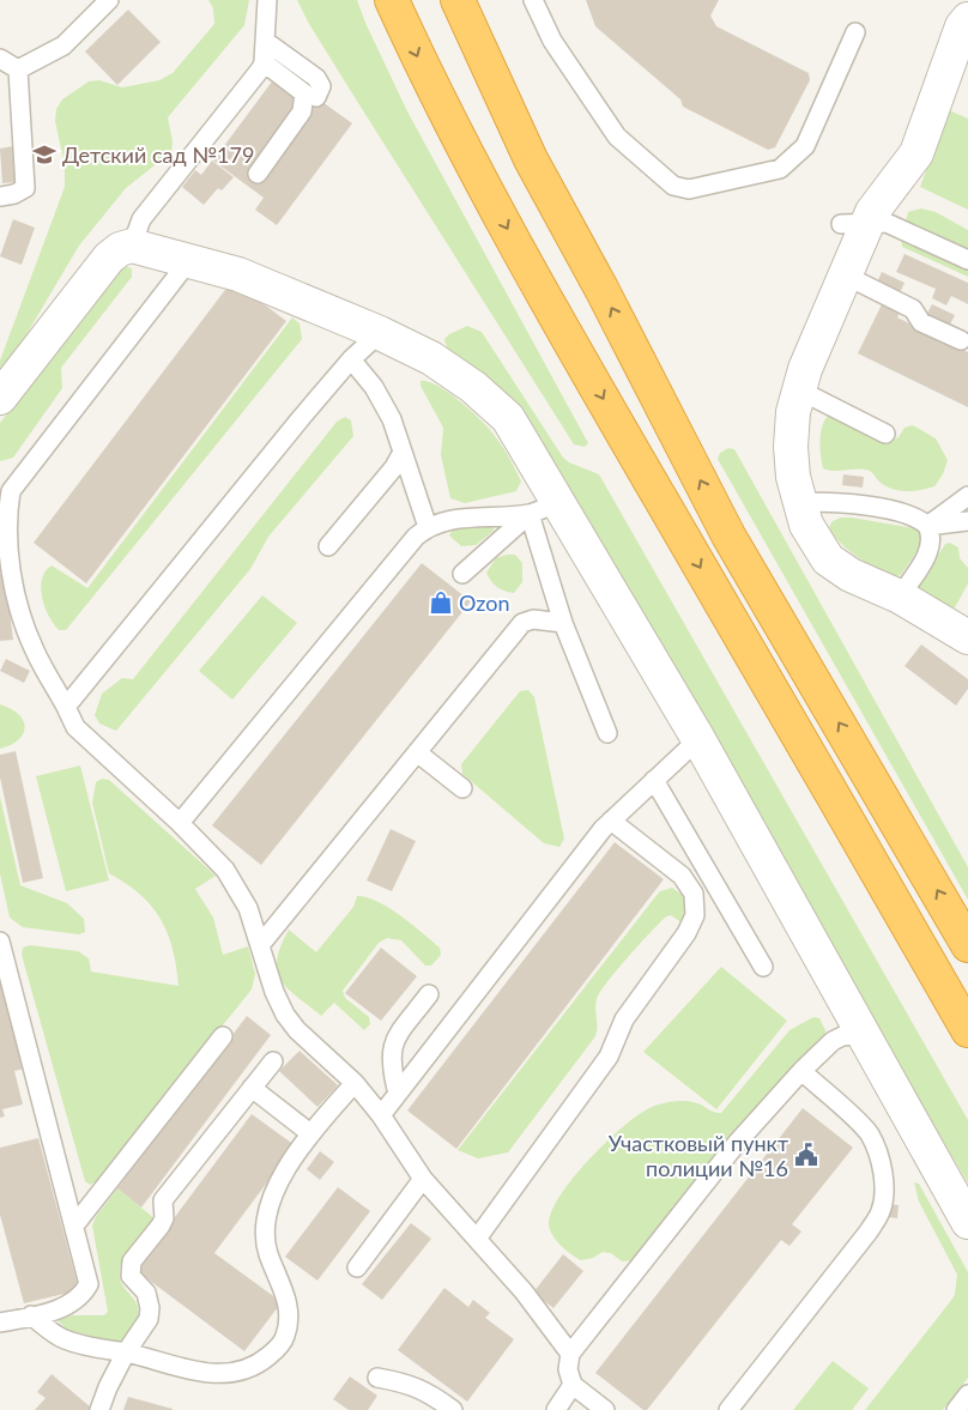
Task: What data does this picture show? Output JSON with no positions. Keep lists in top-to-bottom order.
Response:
{
  "places": {
    "school or university": ["Детский сад №179"],
    "shop": ["Ozon"],
    "public building": ["Участковый пункт полиции №16"]
  }
}
